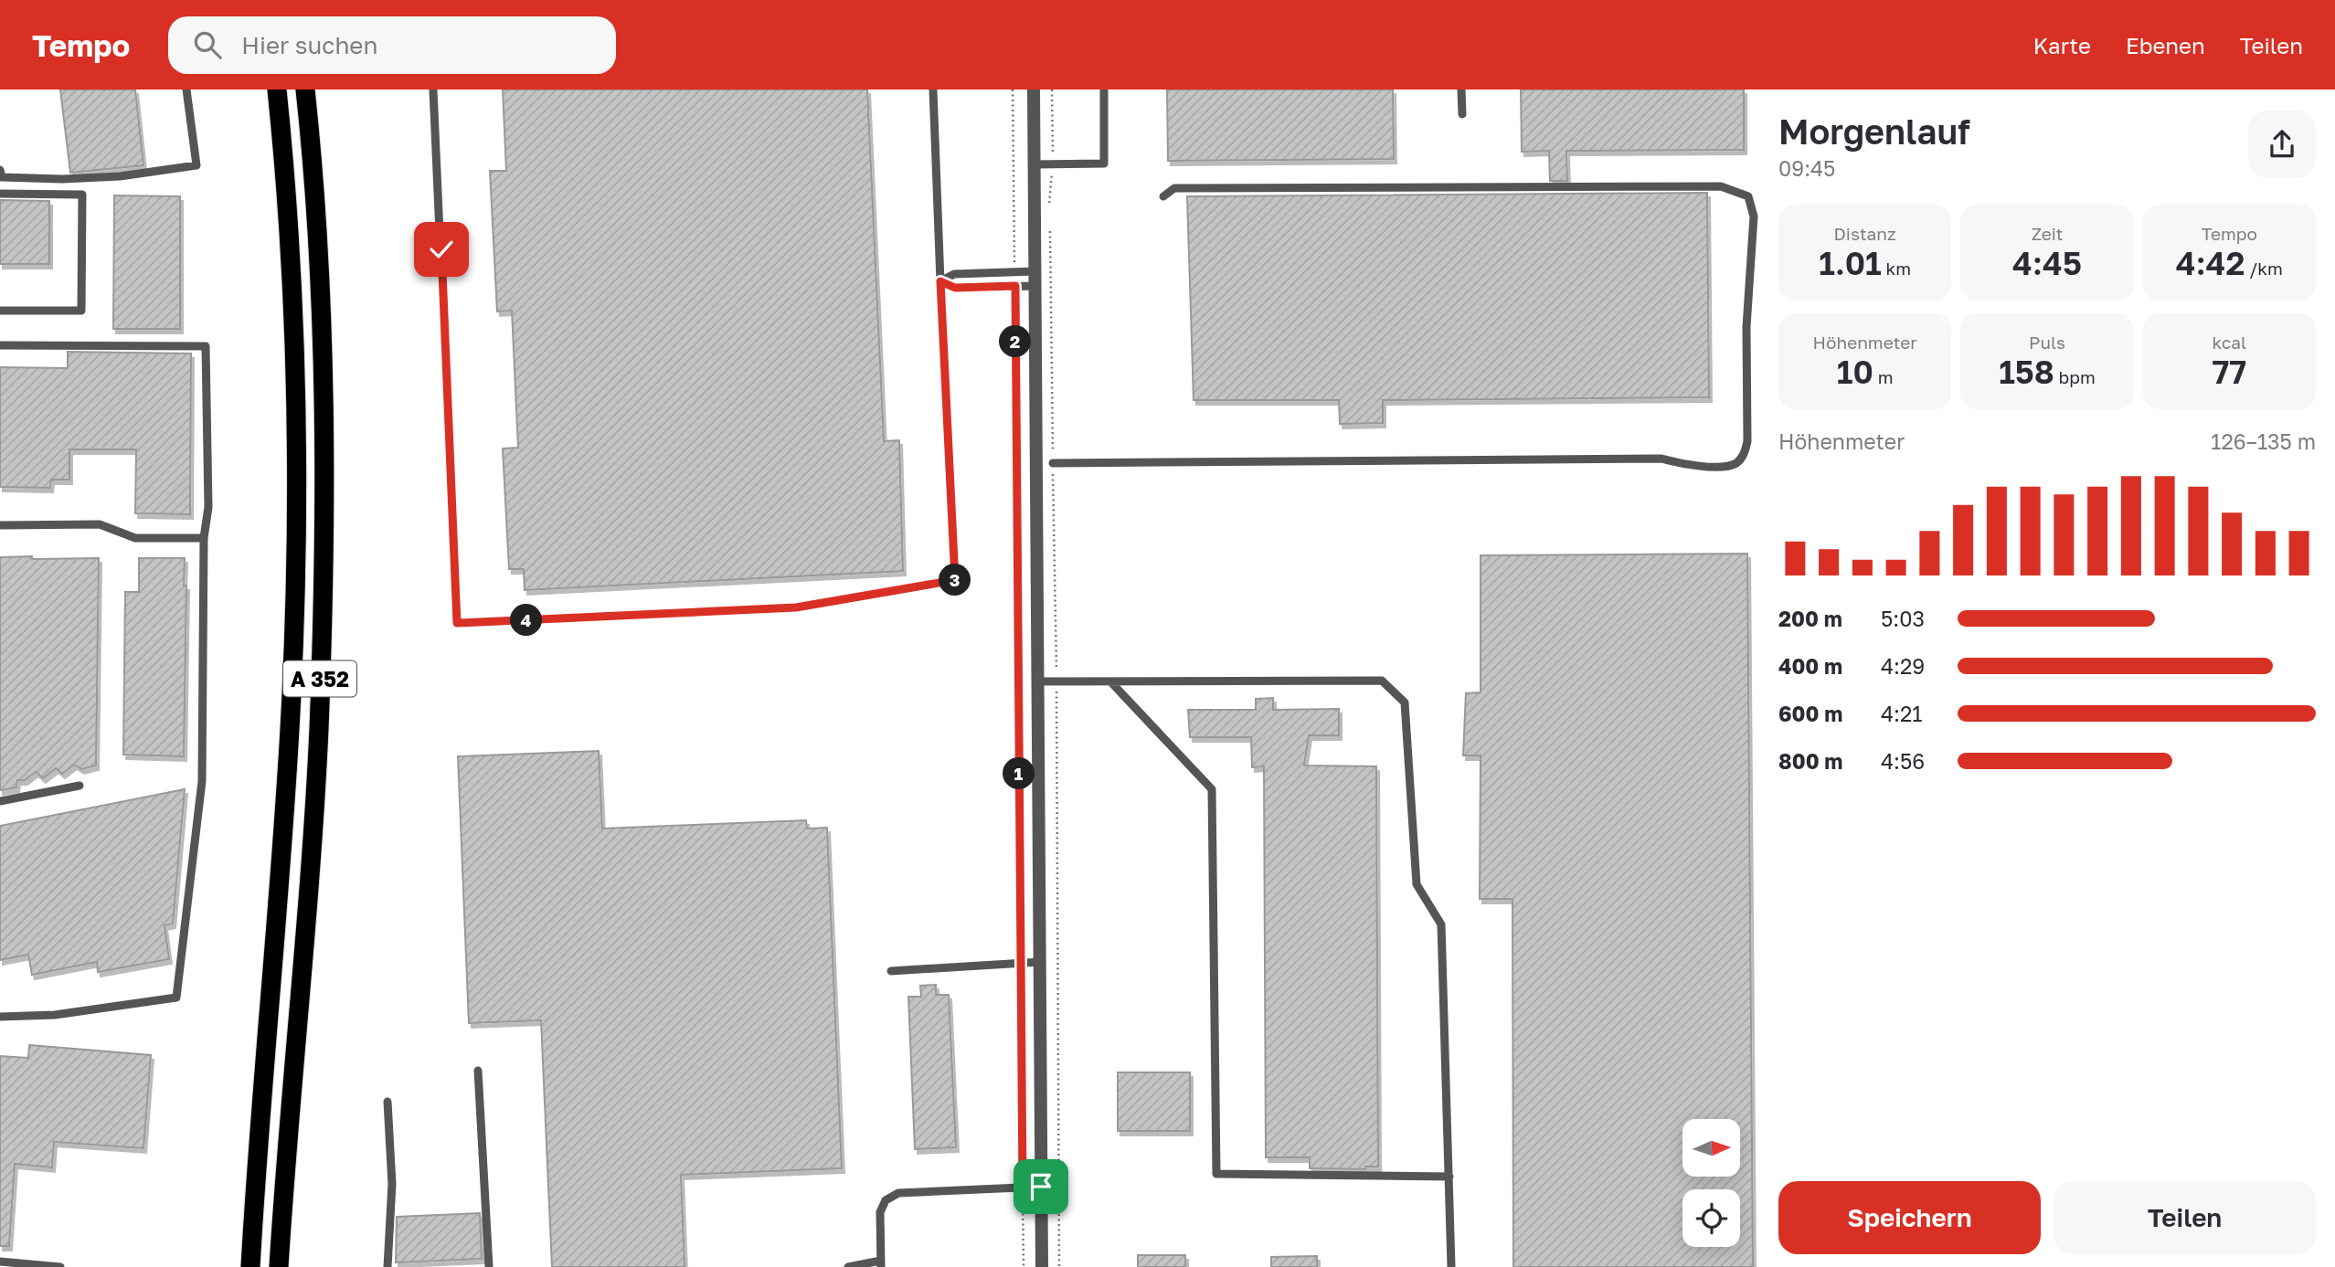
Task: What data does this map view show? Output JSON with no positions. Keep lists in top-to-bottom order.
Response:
{
  "streets": {
    "highway": ["A 352"]
  },
  "north": "right",
  "page": {
    "header": "Tempo",
    "search": "Hier suchen",
    "nav": ["Karte", "Ebenen", "Teilen"],
    "heading": ["Morgenlauf", "09:45"],
    "stats": [
      ["Distanz", "1.01 km"],
      ["Zeit", "4:45"],
      ["Tempo", "4:42 /km"],
      ["Höhenmeter", "10 m"],
      ["Puls", "158 bpm"],
      ["kcal", "77"]
    ],
    "pins": [
      "2",
      "3",
      "4",
      "1"
    ],
    "chart": ["Höhenmeter", "126–135 m"],
    "list": [
      {
        "name": "200 m",
        "note": "5:03"
      },
      {
        "name": "400 m",
        "note": "4:29"
      },
      {
        "name": "600 m",
        "note": "4:21"
      },
      {
        "name": "800 m",
        "note": "4:56"
      }
    ],
    "buttons": ["Speichern", "Teilen"]
  }
}
